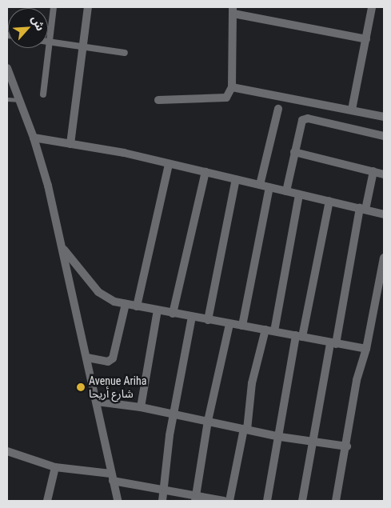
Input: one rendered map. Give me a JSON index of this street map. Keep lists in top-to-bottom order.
{
  "places": ["Avenue Ariha شارع أريحا"],
  "north": "top right"
}
